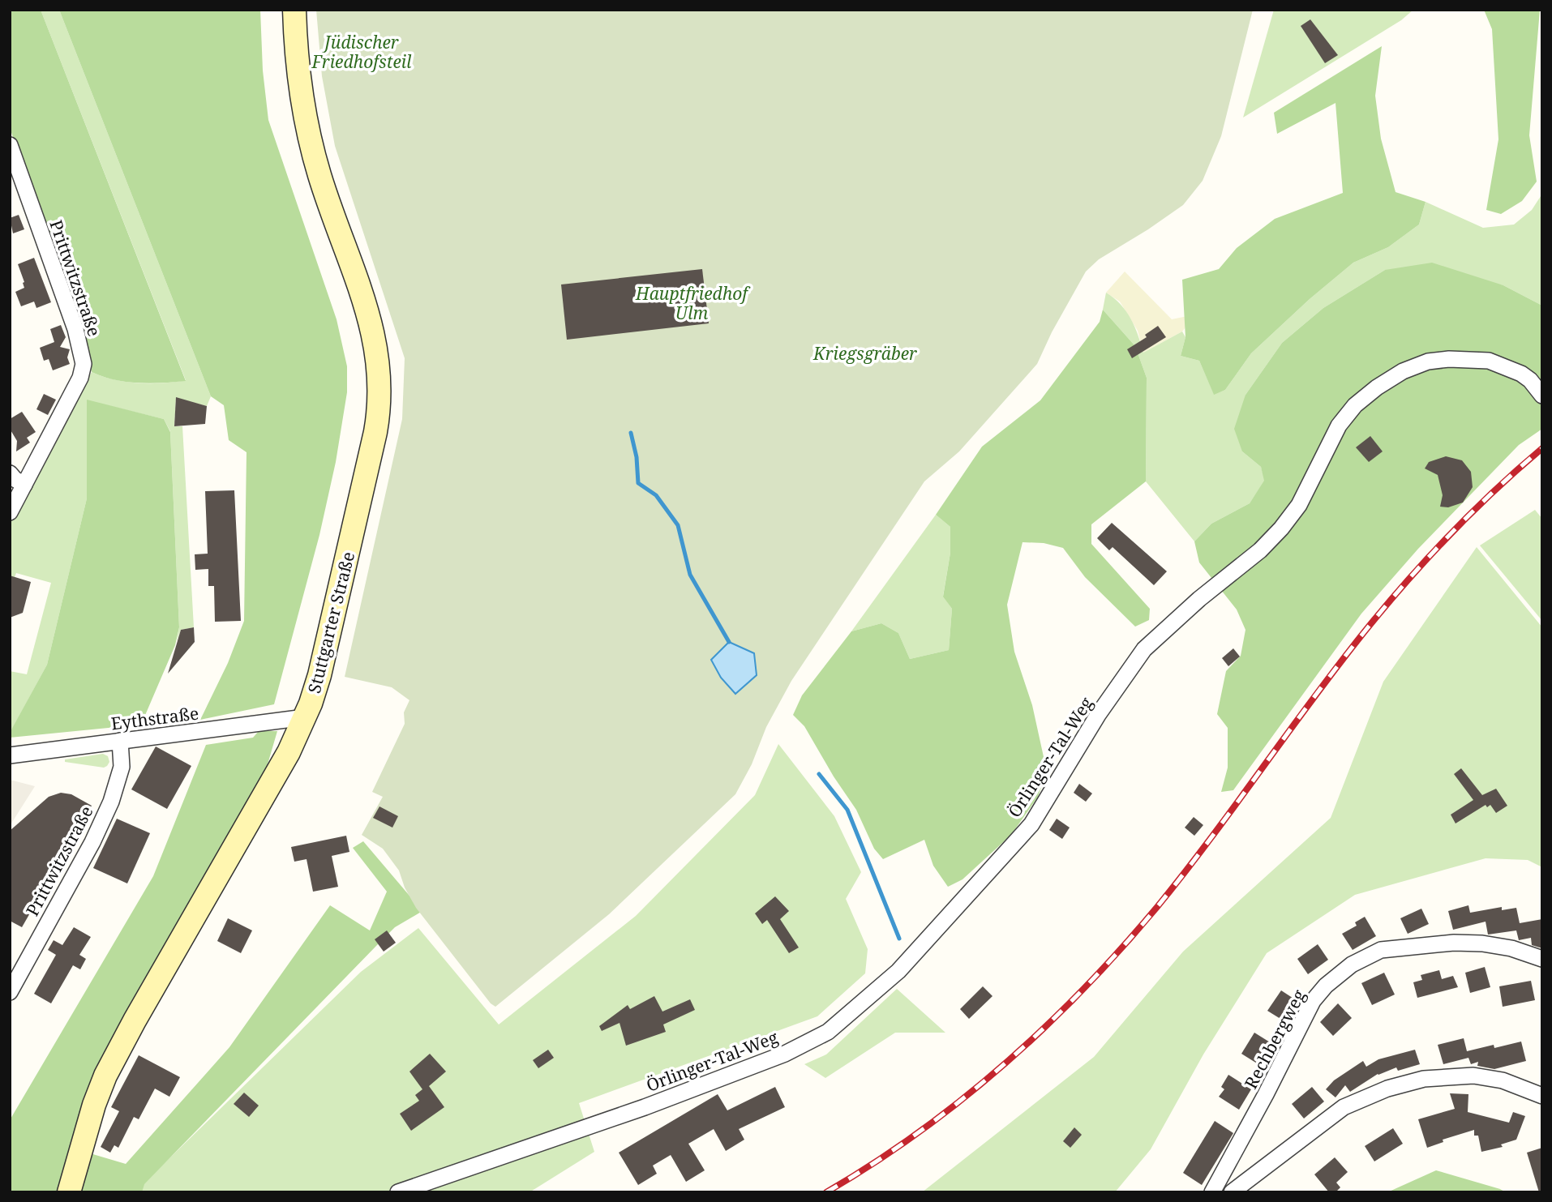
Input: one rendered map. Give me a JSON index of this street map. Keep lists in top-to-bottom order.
{
  "streets": {
    "main road": ["Stuttgarter Straße"],
    "street": [
      "Prittwitzstraße",
      "Eythstraße",
      "Örlinger-Tal-Weg",
      "Rechbergweg"
    ]
  },
  "crossings": [
    ["Prittwitzstraße", "Eythstraße"],
    ["Stuttgarter Straße", "Eythstraße"]
  ],
  "parks": ["Jüdischer Friedhofsteil", "Hauptfriedhof Ulm", "Kriegsgräber"]
}
